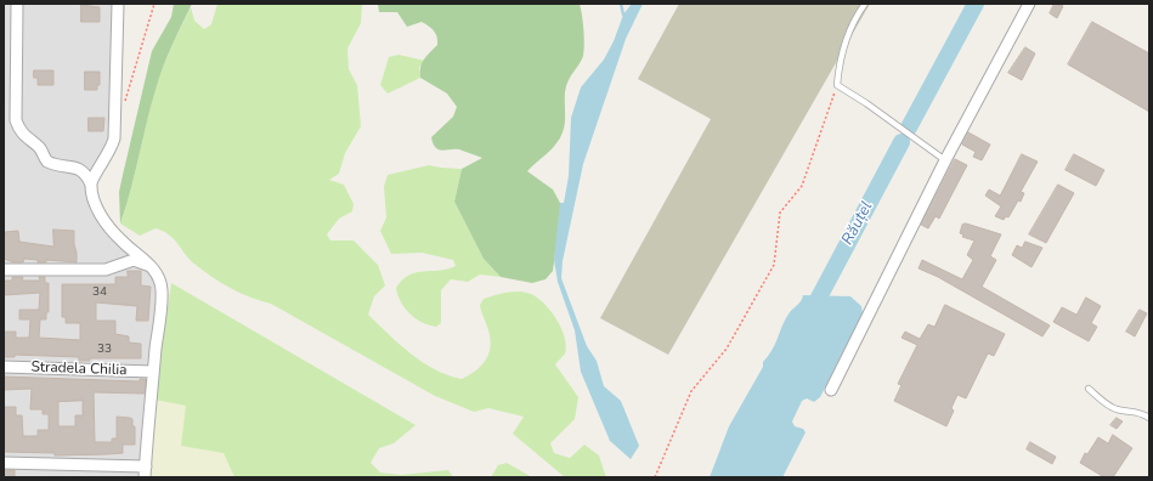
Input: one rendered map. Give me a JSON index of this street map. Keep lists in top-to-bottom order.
{
  "streets": {
    "street": ["Stradela Chilia"]
  },
  "water": ["Răuțel"],
  "house_numbers": ["34", "33"]
}
